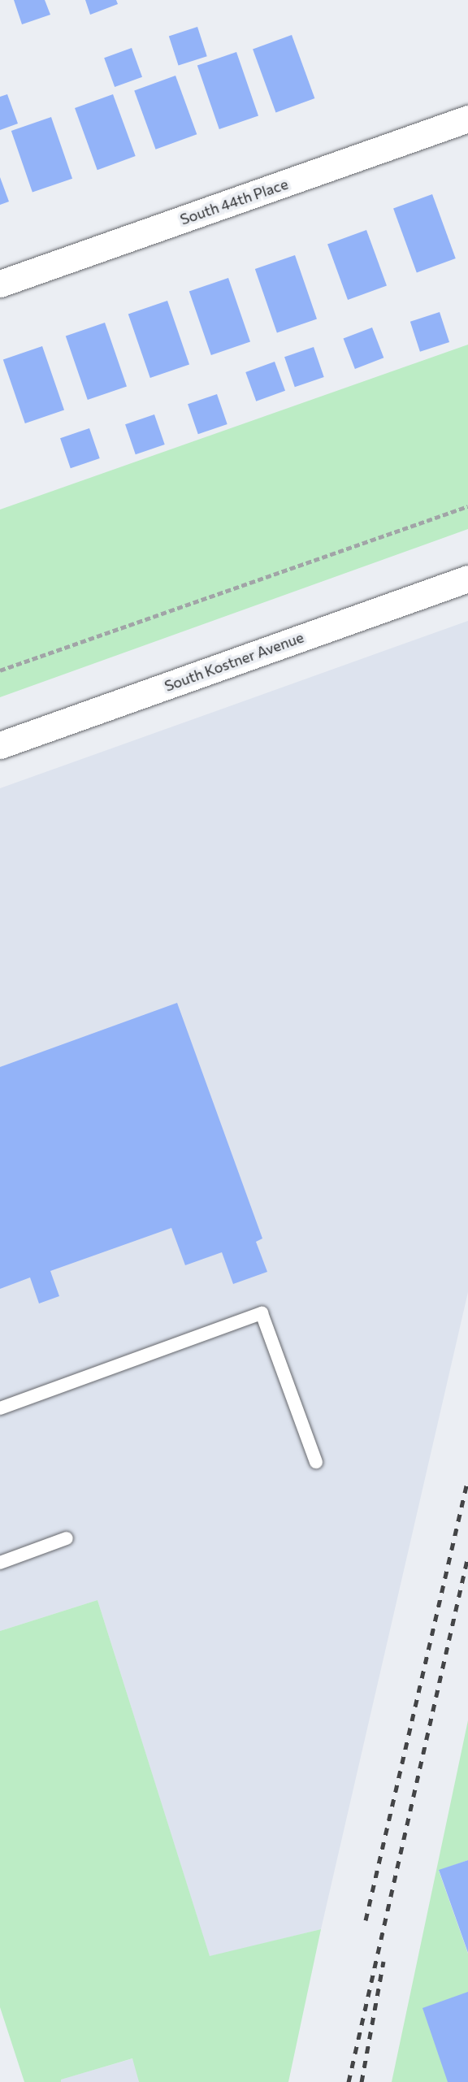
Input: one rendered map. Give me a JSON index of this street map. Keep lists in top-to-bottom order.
{
  "streets": {
    "street": ["South 44th Place", "South Kostner Avenue"]
  }
}
